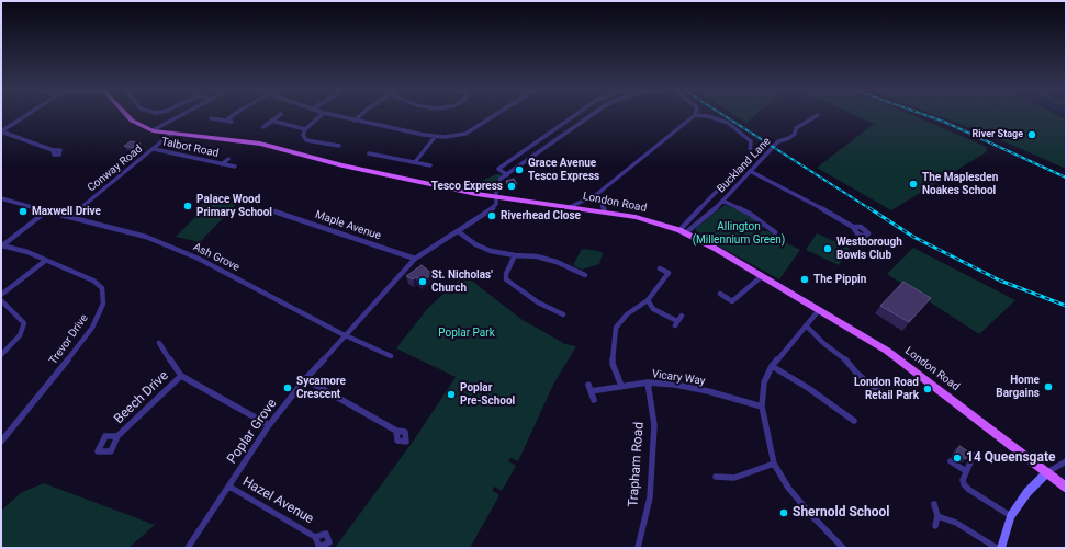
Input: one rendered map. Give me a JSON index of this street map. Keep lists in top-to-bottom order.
{
  "streets": {
    "main road": ["London Road"],
    "street": [
      "Talbot Road",
      "Buckland Lane",
      "Conway Road",
      "Maple Avenue",
      "Ash Grove",
      "Trevor Drive",
      "Vicary Way",
      "Beech Drive",
      "Poplar Grove",
      "Trapham Road",
      "Hazel Avenue"
    ]
  },
  "crossings": [
    ["Talbot Road", "Conway Road"],
    ["Buckland Lane", "London Road"],
    ["Conway Road", "London Road"],
    ["Conway Road", "Ash Grove"],
    ["London Road", "Poplar Grove"],
    ["Maple Avenue", "Poplar Grove"],
    ["Ash Grove", "Poplar Grove"],
    ["Vicary Way", "Trapham Road"],
    ["Poplar Grove", "Hazel Avenue"]
  ],
  "parks": ["Allington (Millennium Green)", "Poplar Park"],
  "places": [
    "River Stage",
    "Grace Avenue Tesco Express",
    "The Maplesden Noakes School",
    "Tesco Express",
    "Palace Wood Primary School",
    "Maxwell Drive",
    "Riverhead Close",
    "Westborough Bowls Club",
    "The Pippin",
    "St. Nicholas' Church",
    "Home Bargains",
    "Sycamore Crescent",
    "London Road Retail Park",
    "Poplar Pre-School",
    "14 Queensgate",
    "Shernold School"
  ]
}
